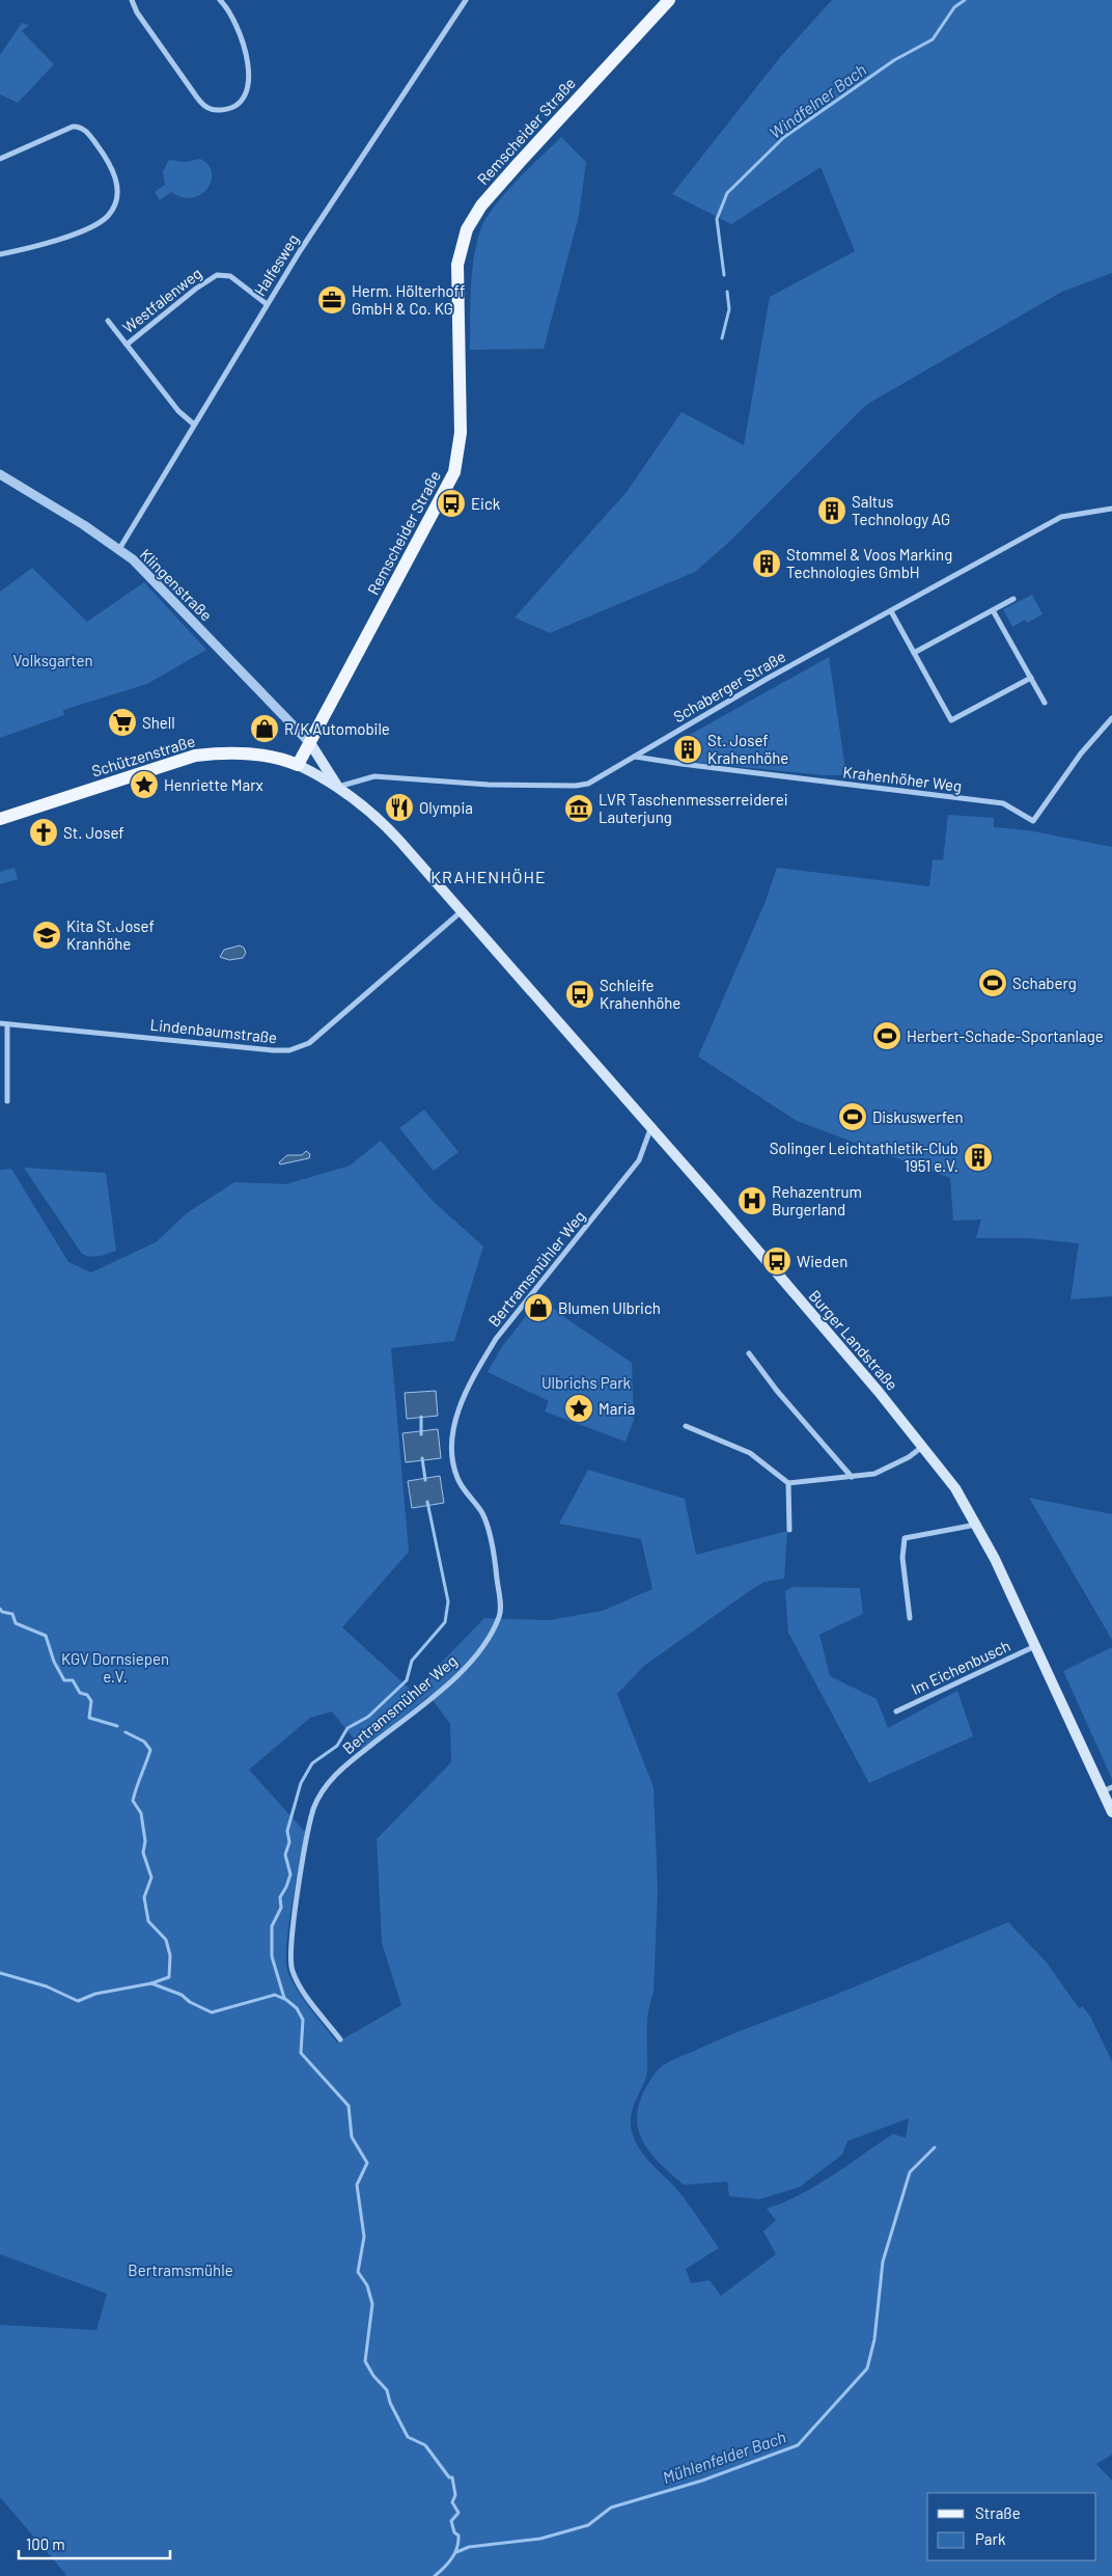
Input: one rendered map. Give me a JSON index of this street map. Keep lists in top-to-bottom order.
{
  "streets": {
    "main road": ["Remscheider Straße", "Schützenstraße", "Burger Landstraße"],
    "street": [
      "Halfesweg",
      "Westfalenweg",
      "Klingenstraße",
      "Schaberger Straße",
      "Krahenhöher Weg",
      "Lindenbaumstraße",
      "Bertramsmühler Weg",
      "Im Eichenbusch"
    ]
  },
  "crossings": [
    ["Remscheider Straße", "Klingenstraße"],
    ["Remscheider Straße", "Schützenstraße"],
    ["Remscheider Straße", "Burger Landstraße"],
    ["Halfesweg", "Westfalenweg"],
    ["Halfesweg", "Klingenstraße"],
    ["Klingenstraße", "Burger Landstraße"],
    ["Schaberger Straße", "Krahenhöher Weg"],
    ["Schaberger Straße", "Burger Landstraße"],
    ["Schützenstraße", "Burger Landstraße"],
    ["Lindenbaumstraße", "Burger Landstraße"],
    ["Bertramsmühler Weg", "Burger Landstraße"],
    ["Burger Landstraße", "Im Eichenbusch"]
  ],
  "districts": ["KRAHENHÖHE"],
  "water": ["Windfelner Bach", "Mühlenfelder Bach"],
  "parks": [
    "Volksgarten",
    "Ulbrichs Park",
    "KGV Dornsiepen e.V.",
    "Bertramsmühle"
  ],
  "places": {
    "office": ["Herm. Hölterhoff GmbH & Co. KG"],
    "bus stop": ["Eick", "Schleife Krahenhöhe", "Wieden"],
    "building": [
      "Saltus Technology AG",
      "Stommel & Voos Marking Technologies GmbH",
      "St. Josef Krahenhöhe",
      "Solinger Leichtathletik-Club 1951 e.V."
    ],
    "supermarket": ["Shell"],
    "shop": ["R/K Automobile", "Blumen Ulbrich"],
    "place": ["Henriette Marx", "Maria"],
    "restaurant": ["Olympia"],
    "museum": ["LVR Taschenmesserreiderei Lauterjung"],
    "church": ["St. Josef"],
    "school or university": ["Kita St.Josef Kranhöhe"],
    "sports": ["Schaberg", "Herbert-Schade-Sportanlage", "Diskuswerfen"],
    "hospital": ["Rehazentrum Burgerland"]
  },
  "legend": ["Straße", "Park"],
  "scale_bar": "100 m"
}
